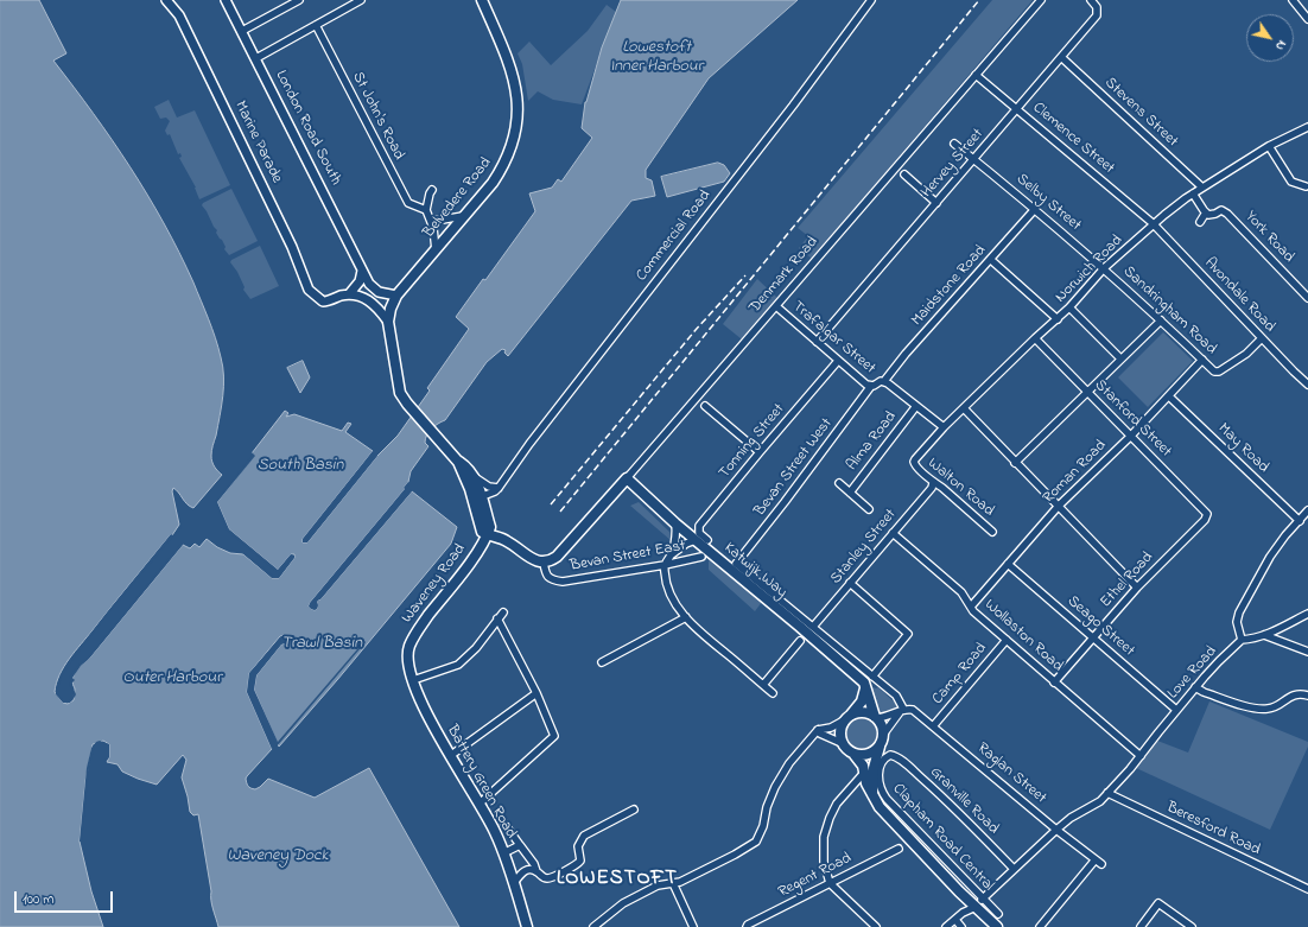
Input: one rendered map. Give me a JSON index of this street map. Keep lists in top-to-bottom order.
{
  "streets": {
    "highway": [
      "Belvedere Road",
      "Denmark Road",
      "Katwijk Way",
      "Waveney Road",
      "Battery Green Road"
    ],
    "main road": ["London Road South", "Marine Parade"],
    "street": [
      "Stevens Street",
      "St John's Road",
      "Clemence Street",
      "Hervey Street",
      "Selby Street",
      "Commercial Road",
      "York Road",
      "Norwich Road",
      "Maidstone Road",
      "Avondale Road",
      "Sandringham Road",
      "Trafalgar Street",
      "Stanford Street",
      "Tonning Street",
      "Alma Road",
      "May Road",
      "Bevan Street West",
      "Roman Road",
      "Walton Road",
      "Stanley Street",
      "Bevan Street East",
      "Ethel Road",
      "Seago Street",
      "Wollaston Road",
      "Love Road",
      "Camp Road",
      "Raglan Street",
      "Granville Road",
      "Beresford Road",
      "Clapham Road Central",
      "Regent Road"
    ]
  },
  "crossings": [
    ["Stevens Street", "Hervey Street"],
    ["Stevens Street", "Norwich Road"],
    ["London Road South", "Belvedere Road"],
    ["Clemence Street", "Hervey Street"],
    ["Clemence Street", "Norwich Road"],
    ["Clemence Street", "Denmark Road"],
    ["Clemence Street", "Avondale Road"],
    ["Hervey Street", "Selby Street"],
    ["Hervey Street", "Trafalgar Street"],
    ["Selby Street", "Norwich Road"],
    ["Selby Street", "Maidstone Road"],
    ["Selby Street", "Sandringham Road"],
    ["Norwich Road", "Avondale Road"],
    ["Norwich Road", "Sandringham Road"],
    ["Norwich Road", "Trafalgar Street"],
    ["Norwich Road", "Stanford Street"],
    ["Norwich Road", "Walton Road"],
    ["Denmark Road", "Trafalgar Street"],
    ["Denmark Road", "Bevan Street East"],
    ["Denmark Road", "Katwijk Way"],
    ["Maidstone Road", "Trafalgar Street"],
    ["Avondale Road", "Sandringham Road"],
    ["Sandringham Road", "Roman Road"],
    ["Trafalgar Street", "Tonning Street"],
    ["Trafalgar Street", "Alma Road"],
    ["Trafalgar Street", "Bevan Street West"],
    ["Stanford Street", "Roman Road"],
    ["Stanford Street", "Ethel Road"],
    ["May Road", "Roman Road"],
    ["Bevan Street West", "Raglan Street"],
    ["Roman Road", "Seago Street"],
    ["Roman Road", "Wollaston Road"],
    ["Walton Road", "Stanley Street"],
    ["Stanley Street", "Wollaston Road"],
    ["Stanley Street", "Raglan Street"],
    ["Ethel Road", "Seago Street"],
    ["Ethel Road", "Wollaston Road"],
    ["Waveney Road", "Battery Green Road"],
    ["Seago Street", "Love Road"],
    ["Wollaston Road", "Love Road"],
    ["Wollaston Road", "Camp Road"],
    ["Love Road", "Raglan Street"],
    ["Love Road", "Granville Road"],
    ["Love Road", "Beresford Road"],
    ["Love Road", "Clapham Road Central"],
    ["Camp Road", "Raglan Street"],
    ["Granville Road", "Clapham Road Central"]
  ],
  "districts": ["LOWESTOFT"],
  "water": [
    "Lowestoft Inner Harbour",
    "South Basin",
    "Trawl Basin",
    "Outer Harbour",
    "Waveney Dock"
  ],
  "scale_bar": "100 m",
  "north": "bottom right"
}
